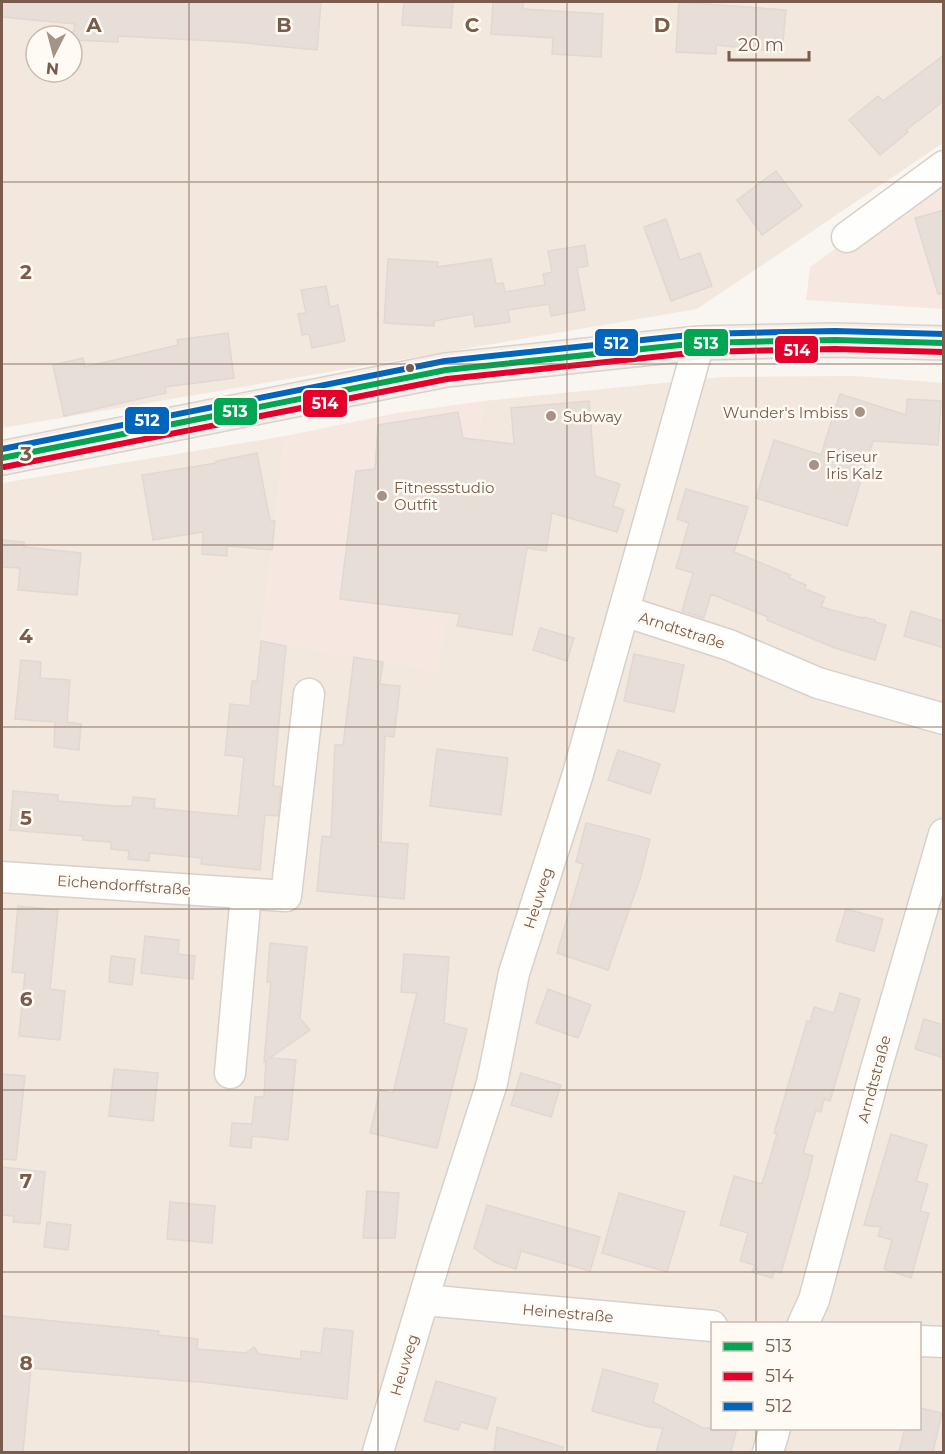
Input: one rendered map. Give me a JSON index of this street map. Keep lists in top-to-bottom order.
{
  "streets": {
    "street": [
      "Arndtstraße",
      "Eichendorffstraße",
      "Heuweg",
      "Heinestraße"
    ]
  },
  "crossings": [
    ["Arndtstraße", "Heuweg"],
    ["Heuweg", "Heinestraße"]
  ],
  "places": [
    "Wunder's Imbiss",
    "Subway",
    "Friseur Iris Kalz",
    "Fitnessstudio Outfit"
  ],
  "lines": ["transit line 512", "transit line 513", "transit line 514"],
  "legend": ["513", "514", "512"],
  "scale_bar": "20 m",
  "north": "bottom",
  "grid": {
    "columns": [
      "A",
      "B",
      "C",
      "D"
    ],
    "rows": [
      "2",
      "3",
      "4",
      "5",
      "6",
      "7",
      "8"
    ]
  }
}
